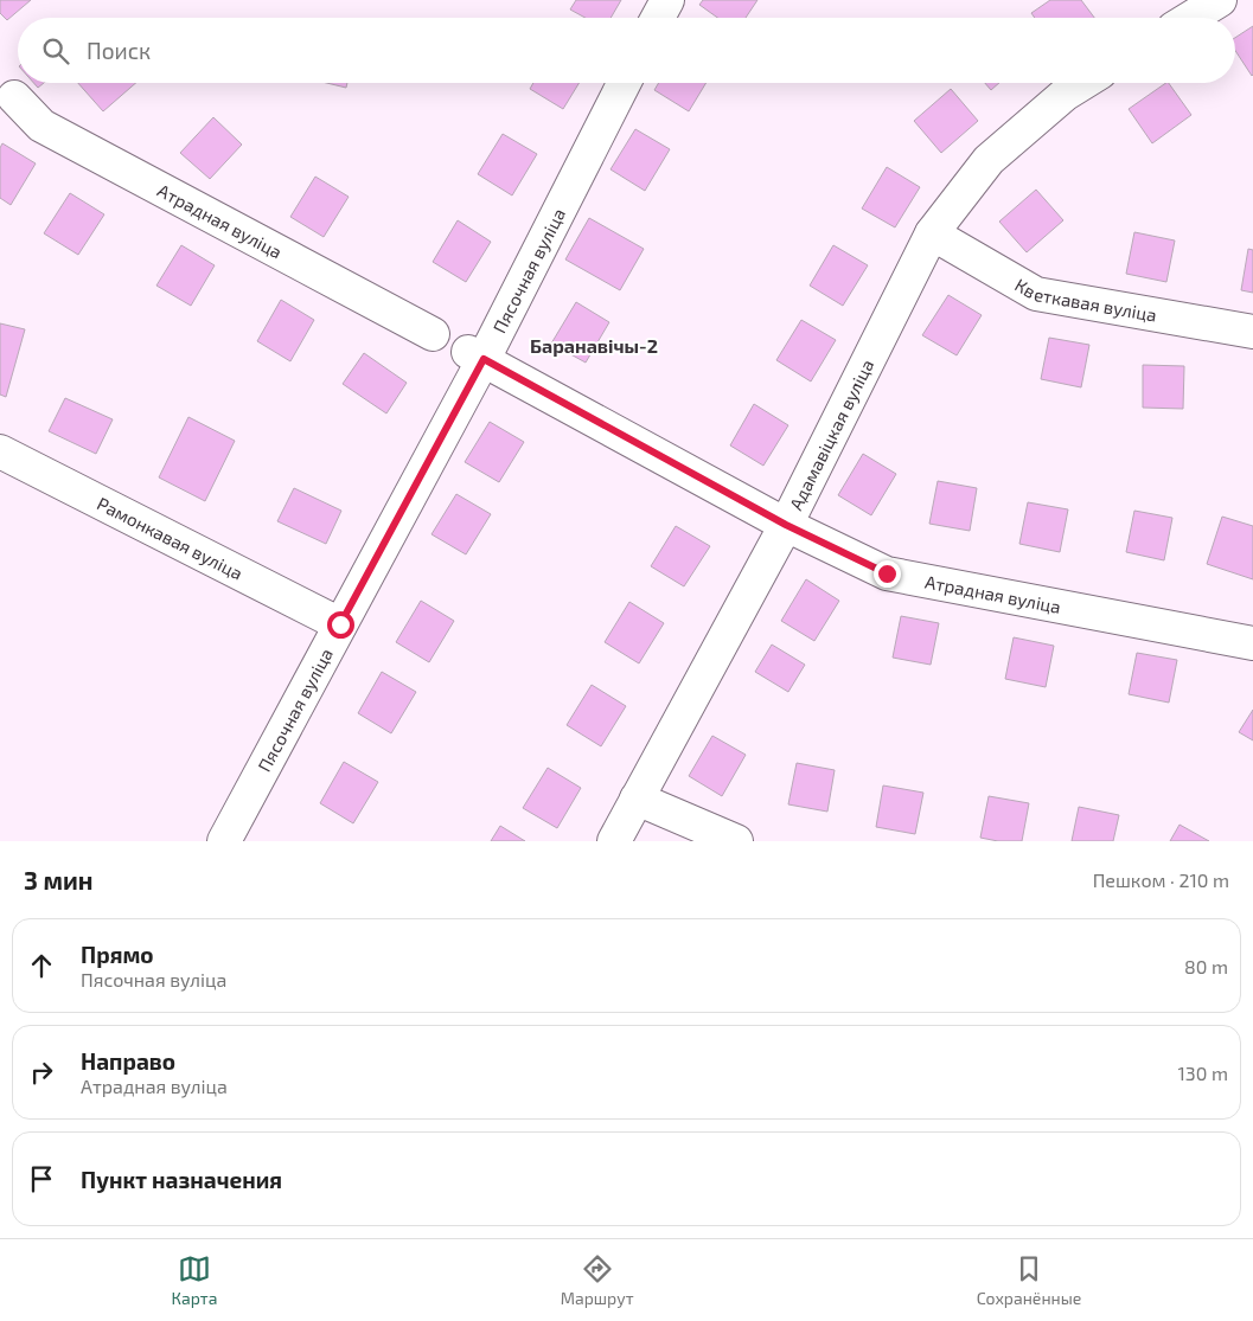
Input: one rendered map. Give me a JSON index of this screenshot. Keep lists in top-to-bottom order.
{
  "streets": {
    "street": [
      "Атрадная вуліца",
      "Пясочная вуліца",
      "Кветкавая вуліца",
      "Адамавіцкая вуліца",
      "Рамонкавая вуліца"
    ]
  },
  "crossings": [
    ["Атрадная вуліца", "Пясочная вуліца"],
    ["Атрадная вуліца", "Адамавіцкая вуліца"],
    ["Пясочная вуліца", "Рамонкавая вуліца"],
    ["Кветкавая вуліца", "Адамавіцкая вуліца"]
  ],
  "districts": ["Баранавічы-2"],
  "page": {
    "search": "Поиск",
    "heading": ["3 мин", "Пешком · 210 m"],
    "list": [
      ["Прямо", "Пясочная вуліца", "80 m"],
      ["Направо", "Атрадная вуліца", "130 m"],
      "Пункт назначения"
    ],
    "nav": ["Карта", "Маршрут", "Сохранённые"]
  }
}
